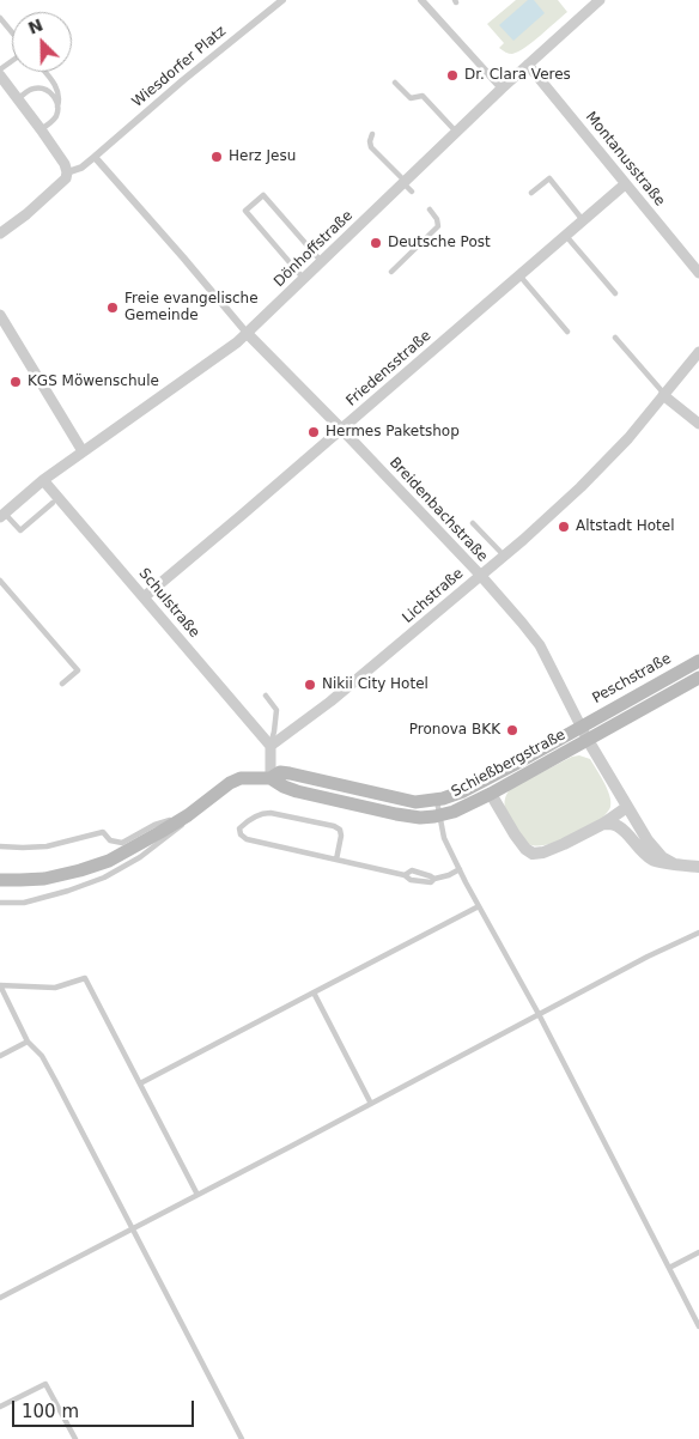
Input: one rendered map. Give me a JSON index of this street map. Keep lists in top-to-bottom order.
{
  "streets": {
    "main road": ["Peschstraße", "Schießbergstraße"],
    "street": [
      "Wiesdorfer Platz",
      "Montanusstraße",
      "Dönhoffstraße",
      "Friedensstraße",
      "Breidenbachstraße",
      "Lichstraße",
      "Schulstraße"
    ]
  },
  "crossings": [
    ["Wiesdorfer Platz", "Breidenbachstraße"],
    ["Montanusstraße", "Dönhoffstraße"],
    ["Montanusstraße", "Friedensstraße"],
    ["Dönhoffstraße", "Breidenbachstraße"],
    ["Dönhoffstraße", "Schulstraße"],
    ["Friedensstraße", "Breidenbachstraße"],
    ["Friedensstraße", "Schulstraße"],
    ["Breidenbachstraße", "Lichstraße"],
    ["Breidenbachstraße", "Peschstraße"],
    ["Breidenbachstraße", "Schießbergstraße"],
    ["Lichstraße", "Schulstraße"],
    ["Peschstraße", "Schießbergstraße"]
  ],
  "places": [
    "Dr. Clara Veres",
    "Herz Jesu",
    "Deutsche Post",
    "Freie evangelische Gemeinde",
    "KGS Möwenschule",
    "Hermes Paketshop",
    "Altstadt Hotel",
    "Nikii City Hotel",
    "Pronova BKK"
  ],
  "scale_bar": "100 m",
  "north": "top left"
}
